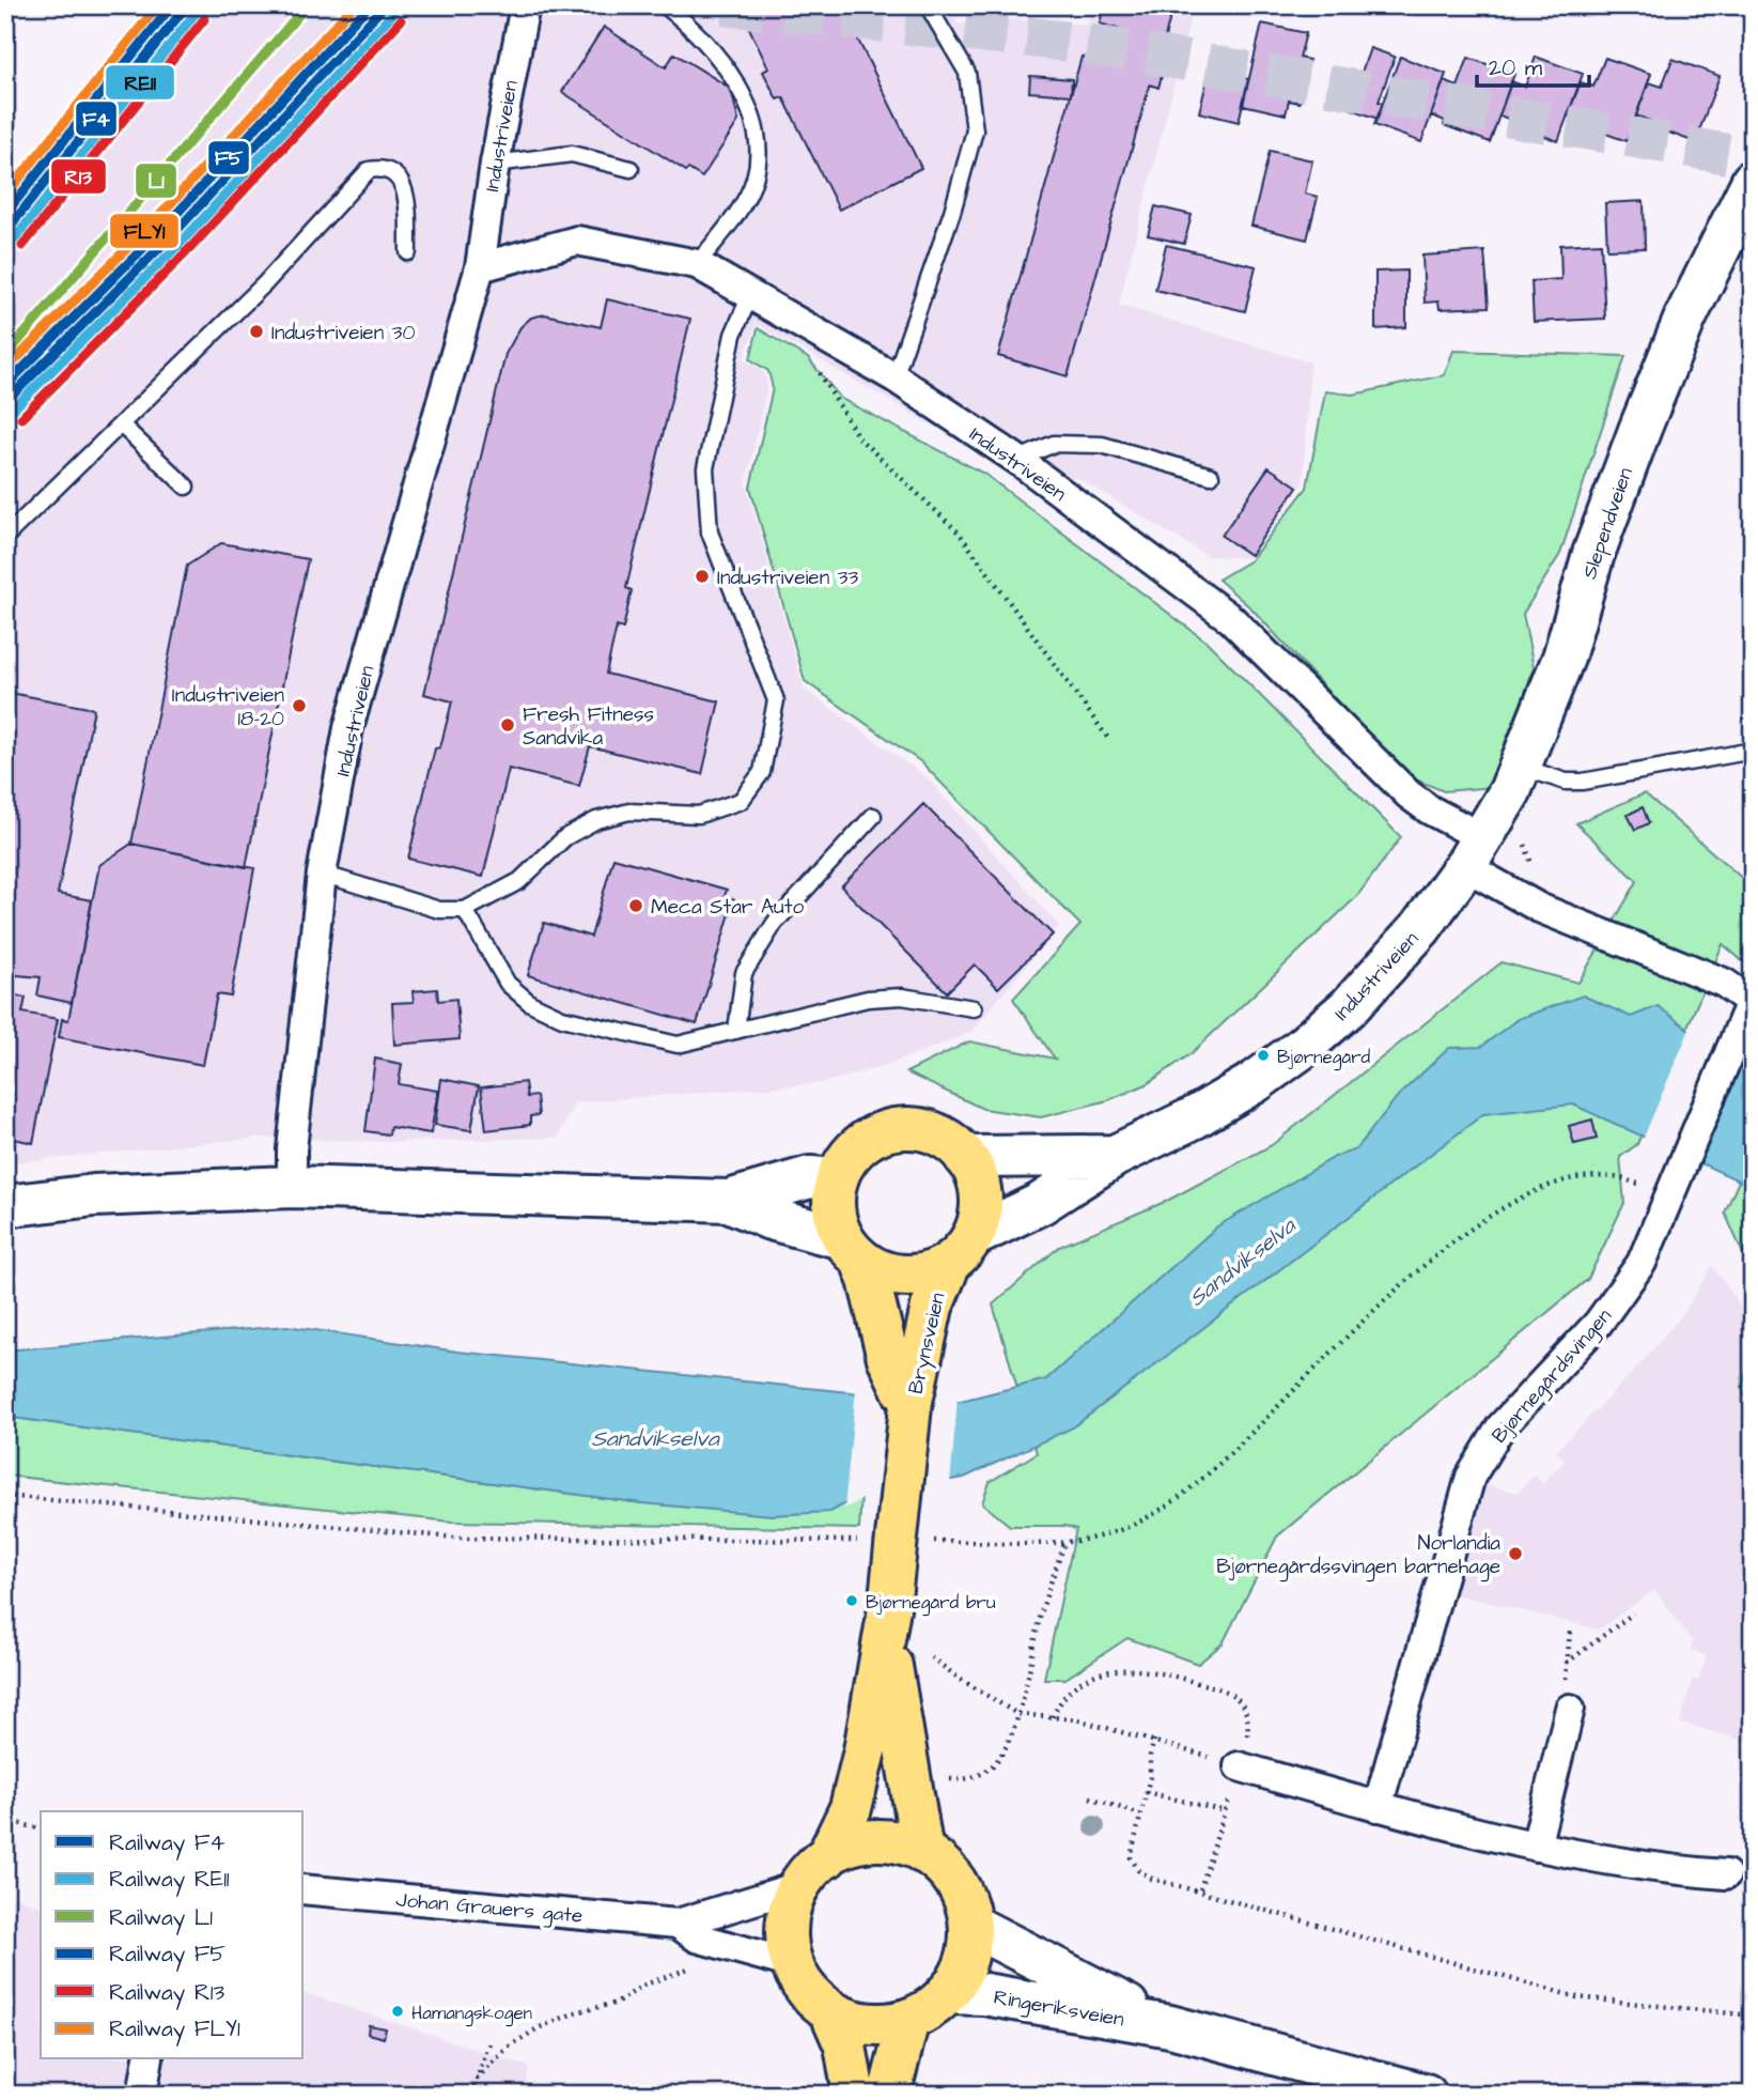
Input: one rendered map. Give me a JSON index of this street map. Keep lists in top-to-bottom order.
{
  "streets": {
    "main road": [
      "Industriveien",
      "Slependveien",
      "Brynsveien",
      "Ringeriksveien"
    ],
    "street": ["Bjørnegårdsvingen", "Johan Grauers gate"]
  },
  "crossings": [
    ["Industriveien", "Slependveien"],
    ["Industriveien", "Brynsveien"],
    ["Industriveien", "Bjørnegårdsvingen"],
    ["Slependveien", "Bjørnegårdsvingen"],
    ["Johan Grauers gate", "Ringeriksveien"]
  ],
  "water": ["Sandvikselva"],
  "places": [
    "Industriveien 30",
    "Industriveien 33",
    "Industriveien 18-20",
    "Fresh Fitness Sandvika",
    "Meca Star Auto",
    "Bjørnegård",
    "Norlandia Bjørnegårdssvingen barnehage",
    "Bjørnegård bru",
    "Hamangskogen"
  ],
  "lines": [
    "rail line F4",
    "rail line L1",
    "rail line F5",
    "rail line FLY1",
    "rail line RE11",
    "rail line R13"
  ],
  "legend": [
    "Railway F4",
    "Railway RE11",
    "Railway L1",
    "Railway F5",
    "Railway R13",
    "Railway FLY1"
  ],
  "scale_bar": "20 m"
}
